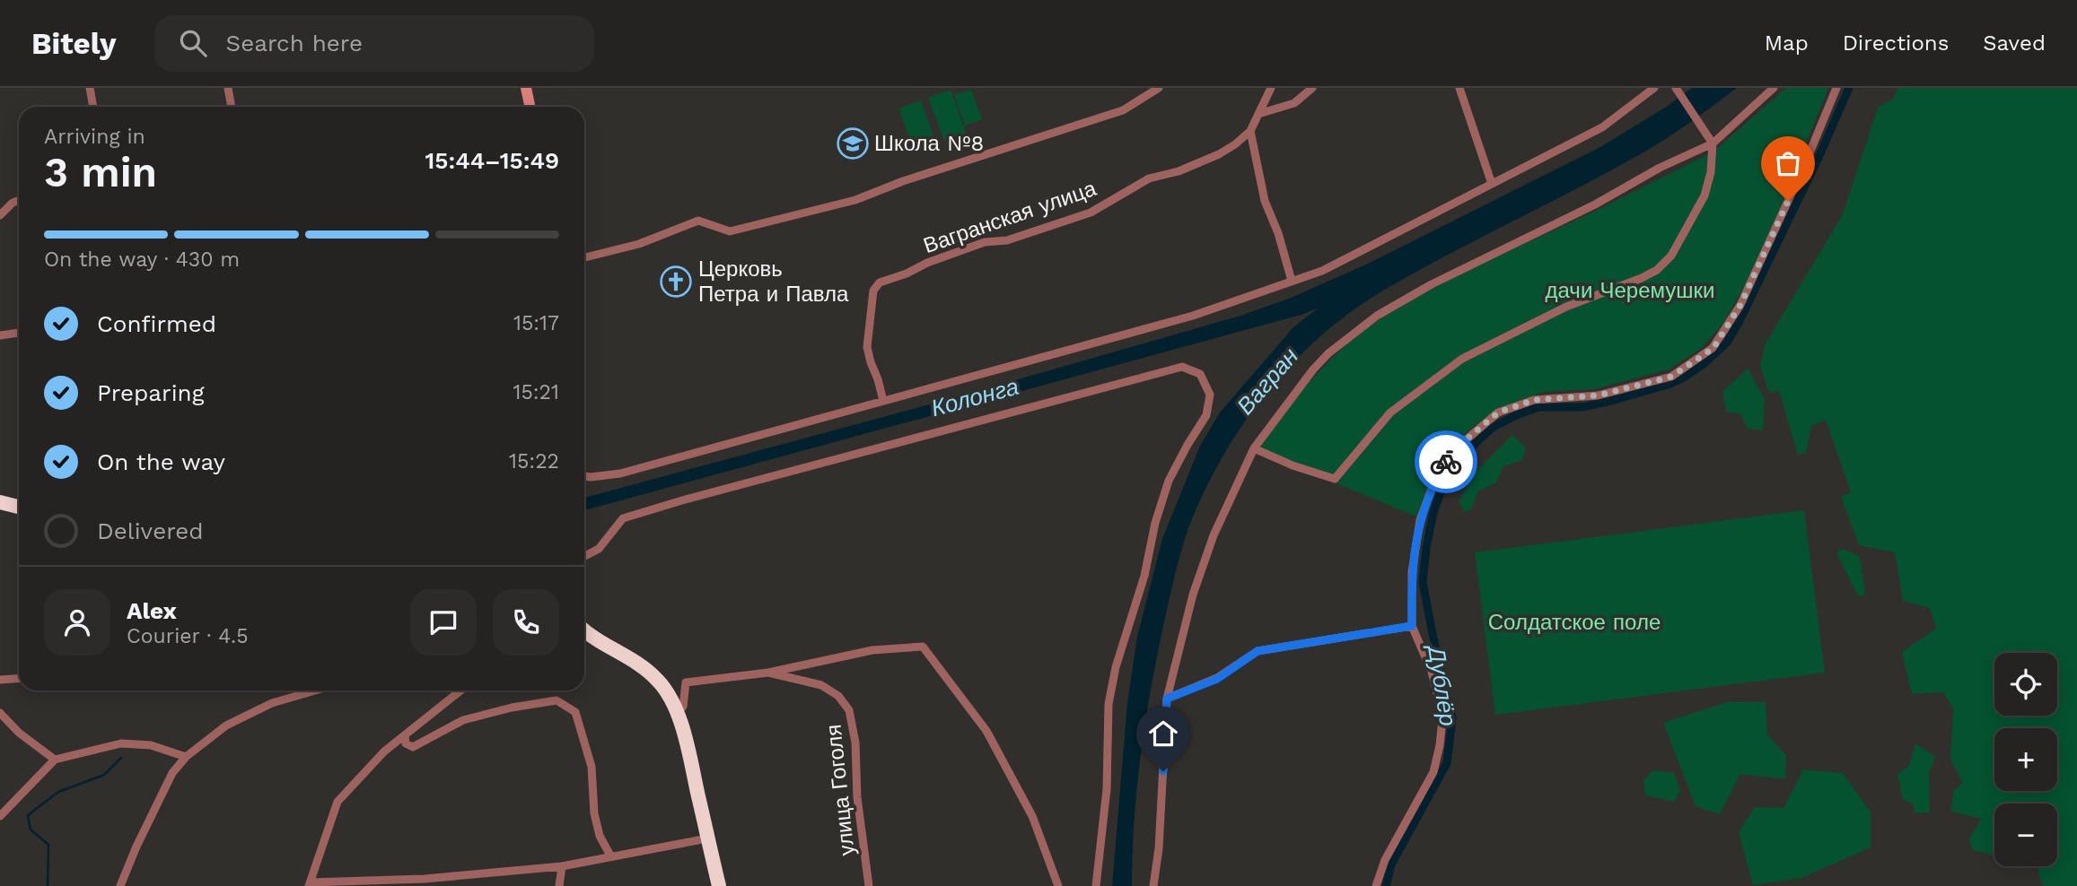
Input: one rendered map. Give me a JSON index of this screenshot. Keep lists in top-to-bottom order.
{
  "streets": {
    "street": ["Вагранская улица", "улица Гоголя"]
  },
  "water": ["Вагран", "Колонга", "Дублёр"],
  "parks": ["дачи Черемушки", "Солдатское поле"],
  "places": {
    "school or university": ["Школа №8"],
    "church": ["Церковь Петра и Павла"]
  },
  "page": {
    "header": "Bitely",
    "search": "Search here",
    "nav": ["Map", "Directions", "Saved"],
    "heading": ["3 min", "Arriving in", "15:44–15:49"],
    "panel": ["Alex", "Courier · 4.5"],
    "bar": "On the way · 430 m",
    "list": [
      ["Confirmed", "15:17"],
      ["Preparing", "15:21"],
      ["On the way", "15:22"],
      "Delivered"
    ],
    "map_buttons": ["+", "−"]
  }
}
